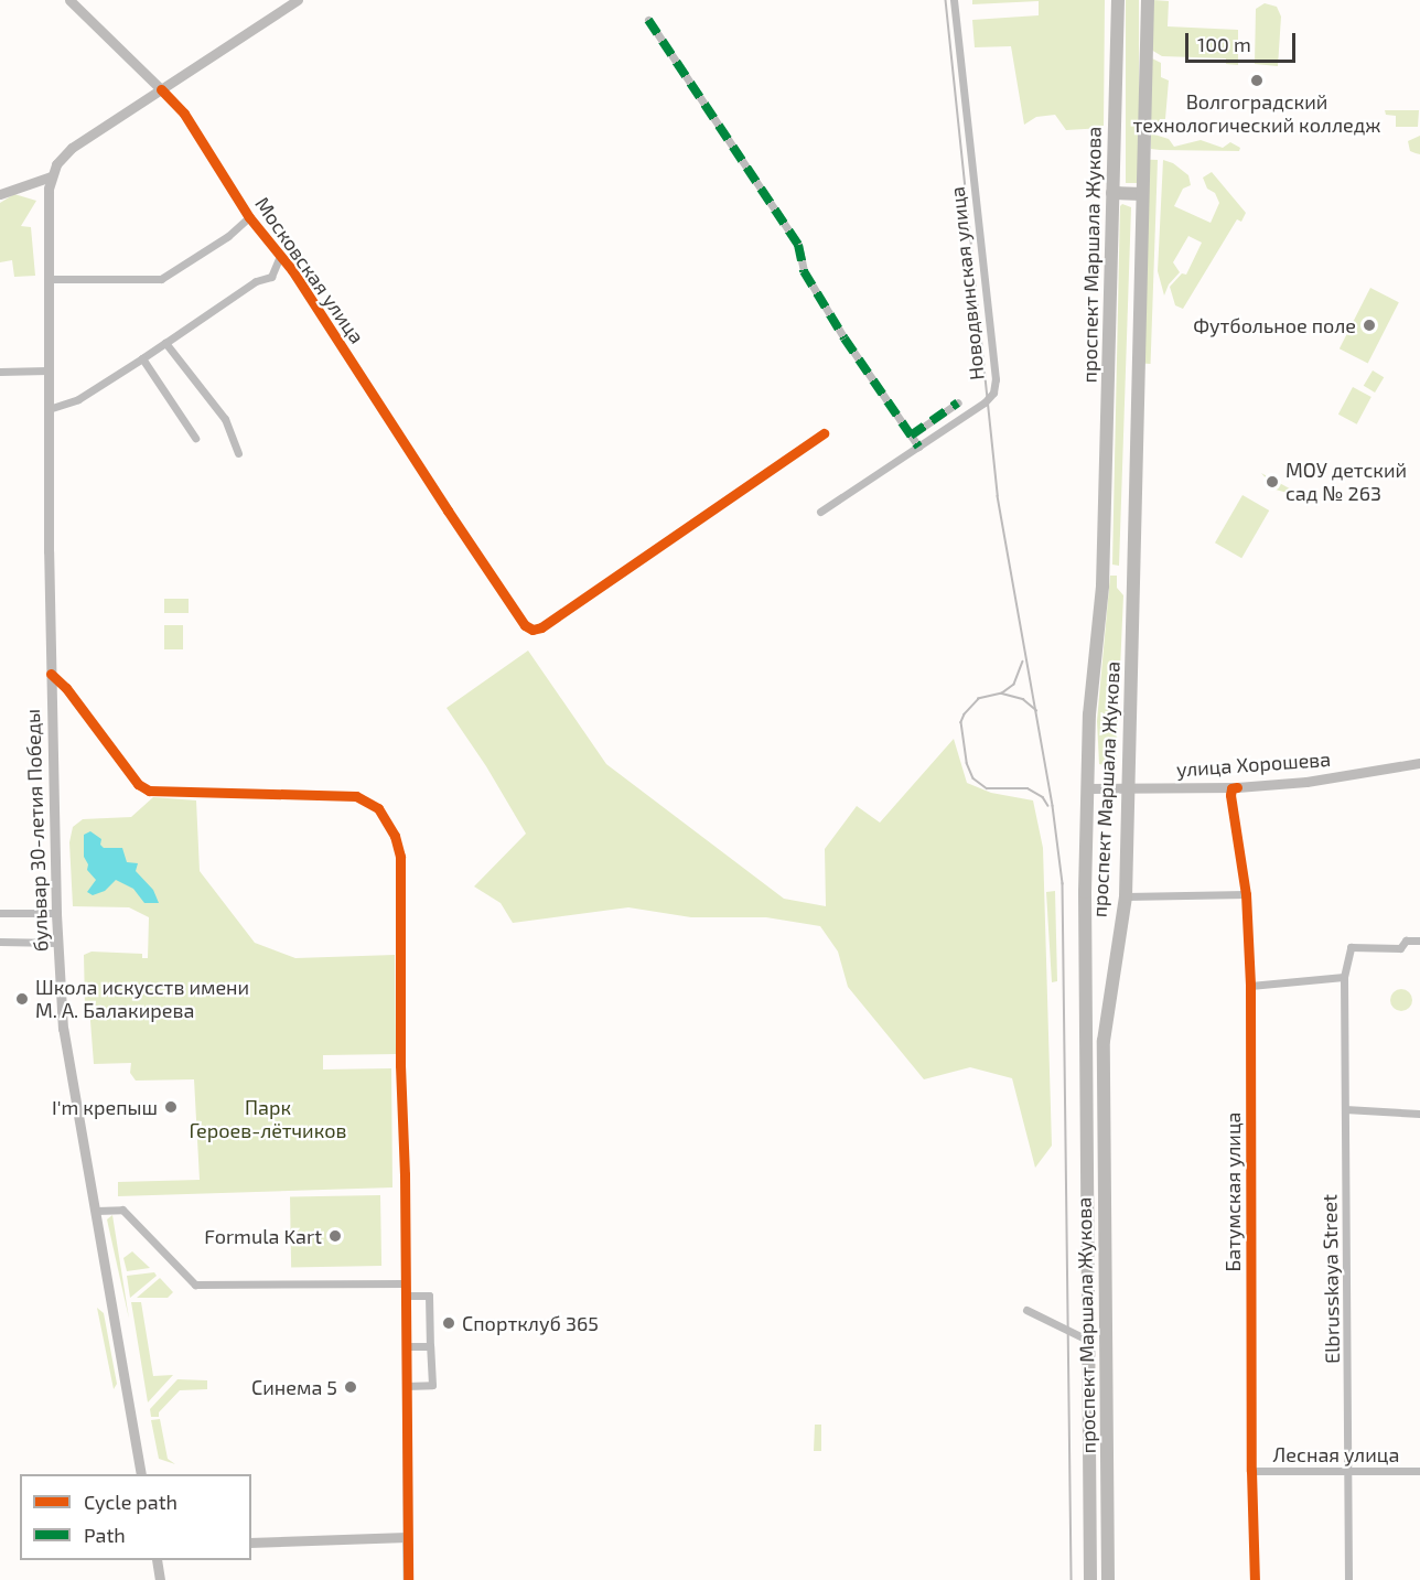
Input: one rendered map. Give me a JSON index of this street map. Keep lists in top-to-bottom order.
{
  "streets": {
    "highway": ["проспект Маршала Жукова"],
    "main road": ["улица Хорошева", "бульвар 30-летия Победы"],
    "street": [
      "Московская улица",
      "Новодвинская улица",
      "Батумская улица",
      "Elbrusskaya Street",
      "Лесная улица"
    ]
  },
  "crossings": [
    ["проспект Маршала Жукова", "улица Хорошева"],
    ["улица Хорошева", "Батумская улица"],
    ["Батумская улица", "Лесная улица"],
    ["Elbrusskaya Street", "Лесная улица"]
  ],
  "parks": ["Парк Героев-лётчиков"],
  "places": [
    "Волгоградский технологический колледж",
    "Футбольное поле",
    "МОУ детский сад № 263",
    "Школа искусств имени М. А. Балакирева",
    "I'm крепыш",
    "Formula Kart",
    "Спортклуб 365",
    "Синема 5"
  ],
  "legend": ["Cycle path", "Path"],
  "scale_bar": "100 m"
}
